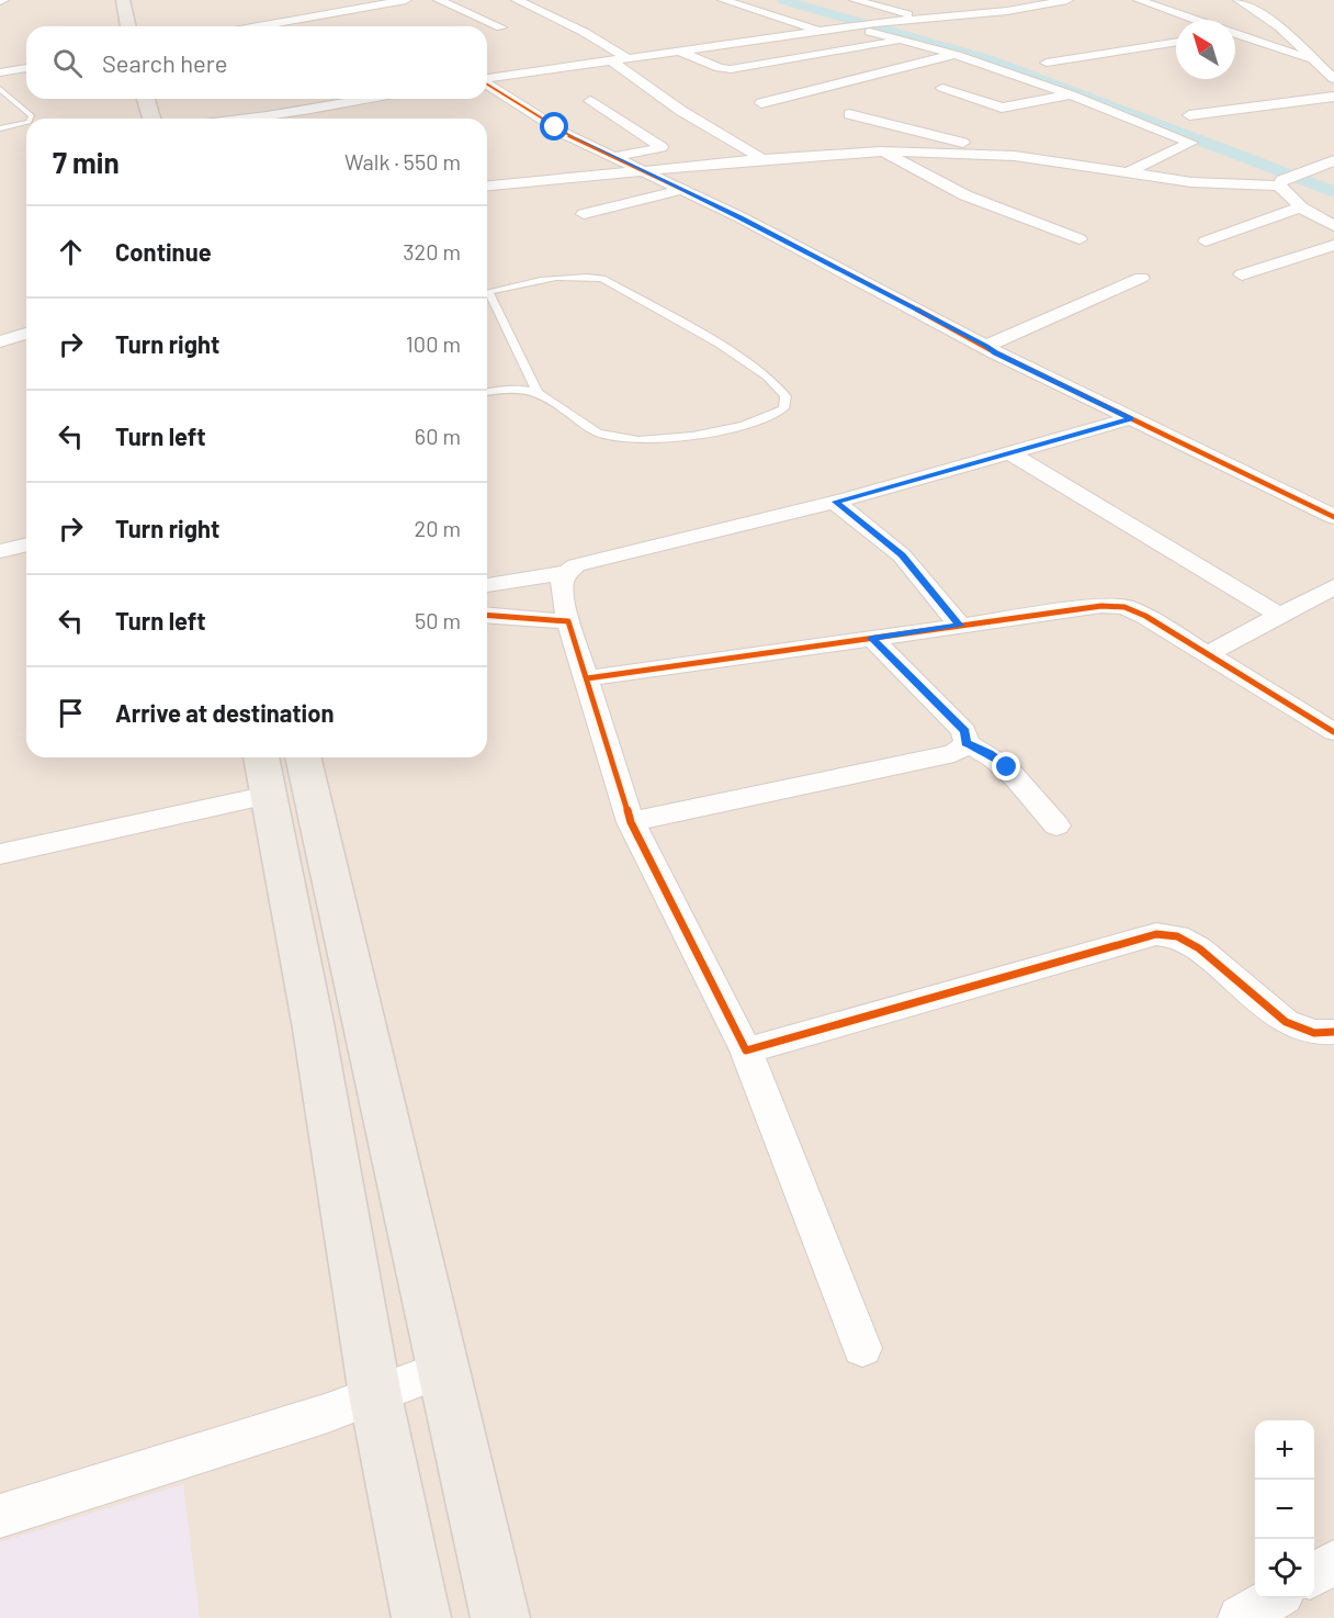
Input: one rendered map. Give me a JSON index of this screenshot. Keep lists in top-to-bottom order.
{
  "north": "top left",
  "page": {
    "search": "Search here",
    "heading": ["7 min", "Walk · 550 m"],
    "list": [
      ["Continue", "320 m"],
      ["Turn right", "100 m"],
      ["Turn left", "60 m"],
      ["Turn right", "20 m"],
      ["Turn left", "50 m"],
      "Arrive at destination"
    ],
    "map_buttons": ["+", "−"]
  }
}
